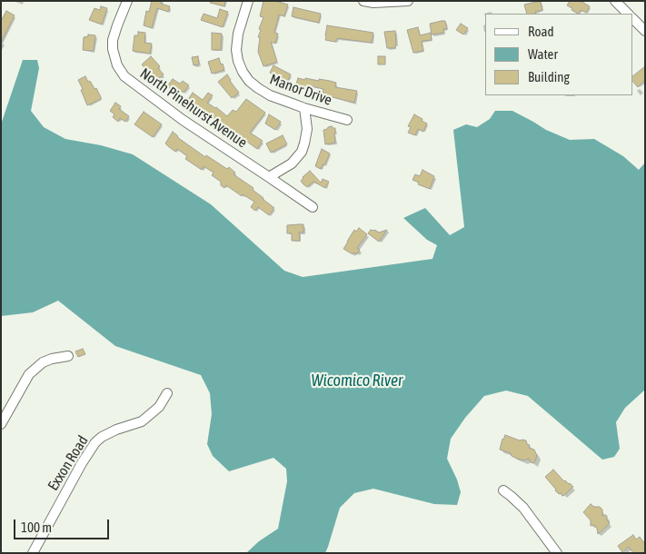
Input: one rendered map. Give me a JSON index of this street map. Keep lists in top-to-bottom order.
{
  "streets": {
    "street": ["Manor Drive", "North Pinehurst Avenue", "Exxon Road"]
  },
  "water": ["Wicomico River"],
  "legend": ["Road", "Water", "Building"],
  "scale_bar": "100 m"
}
